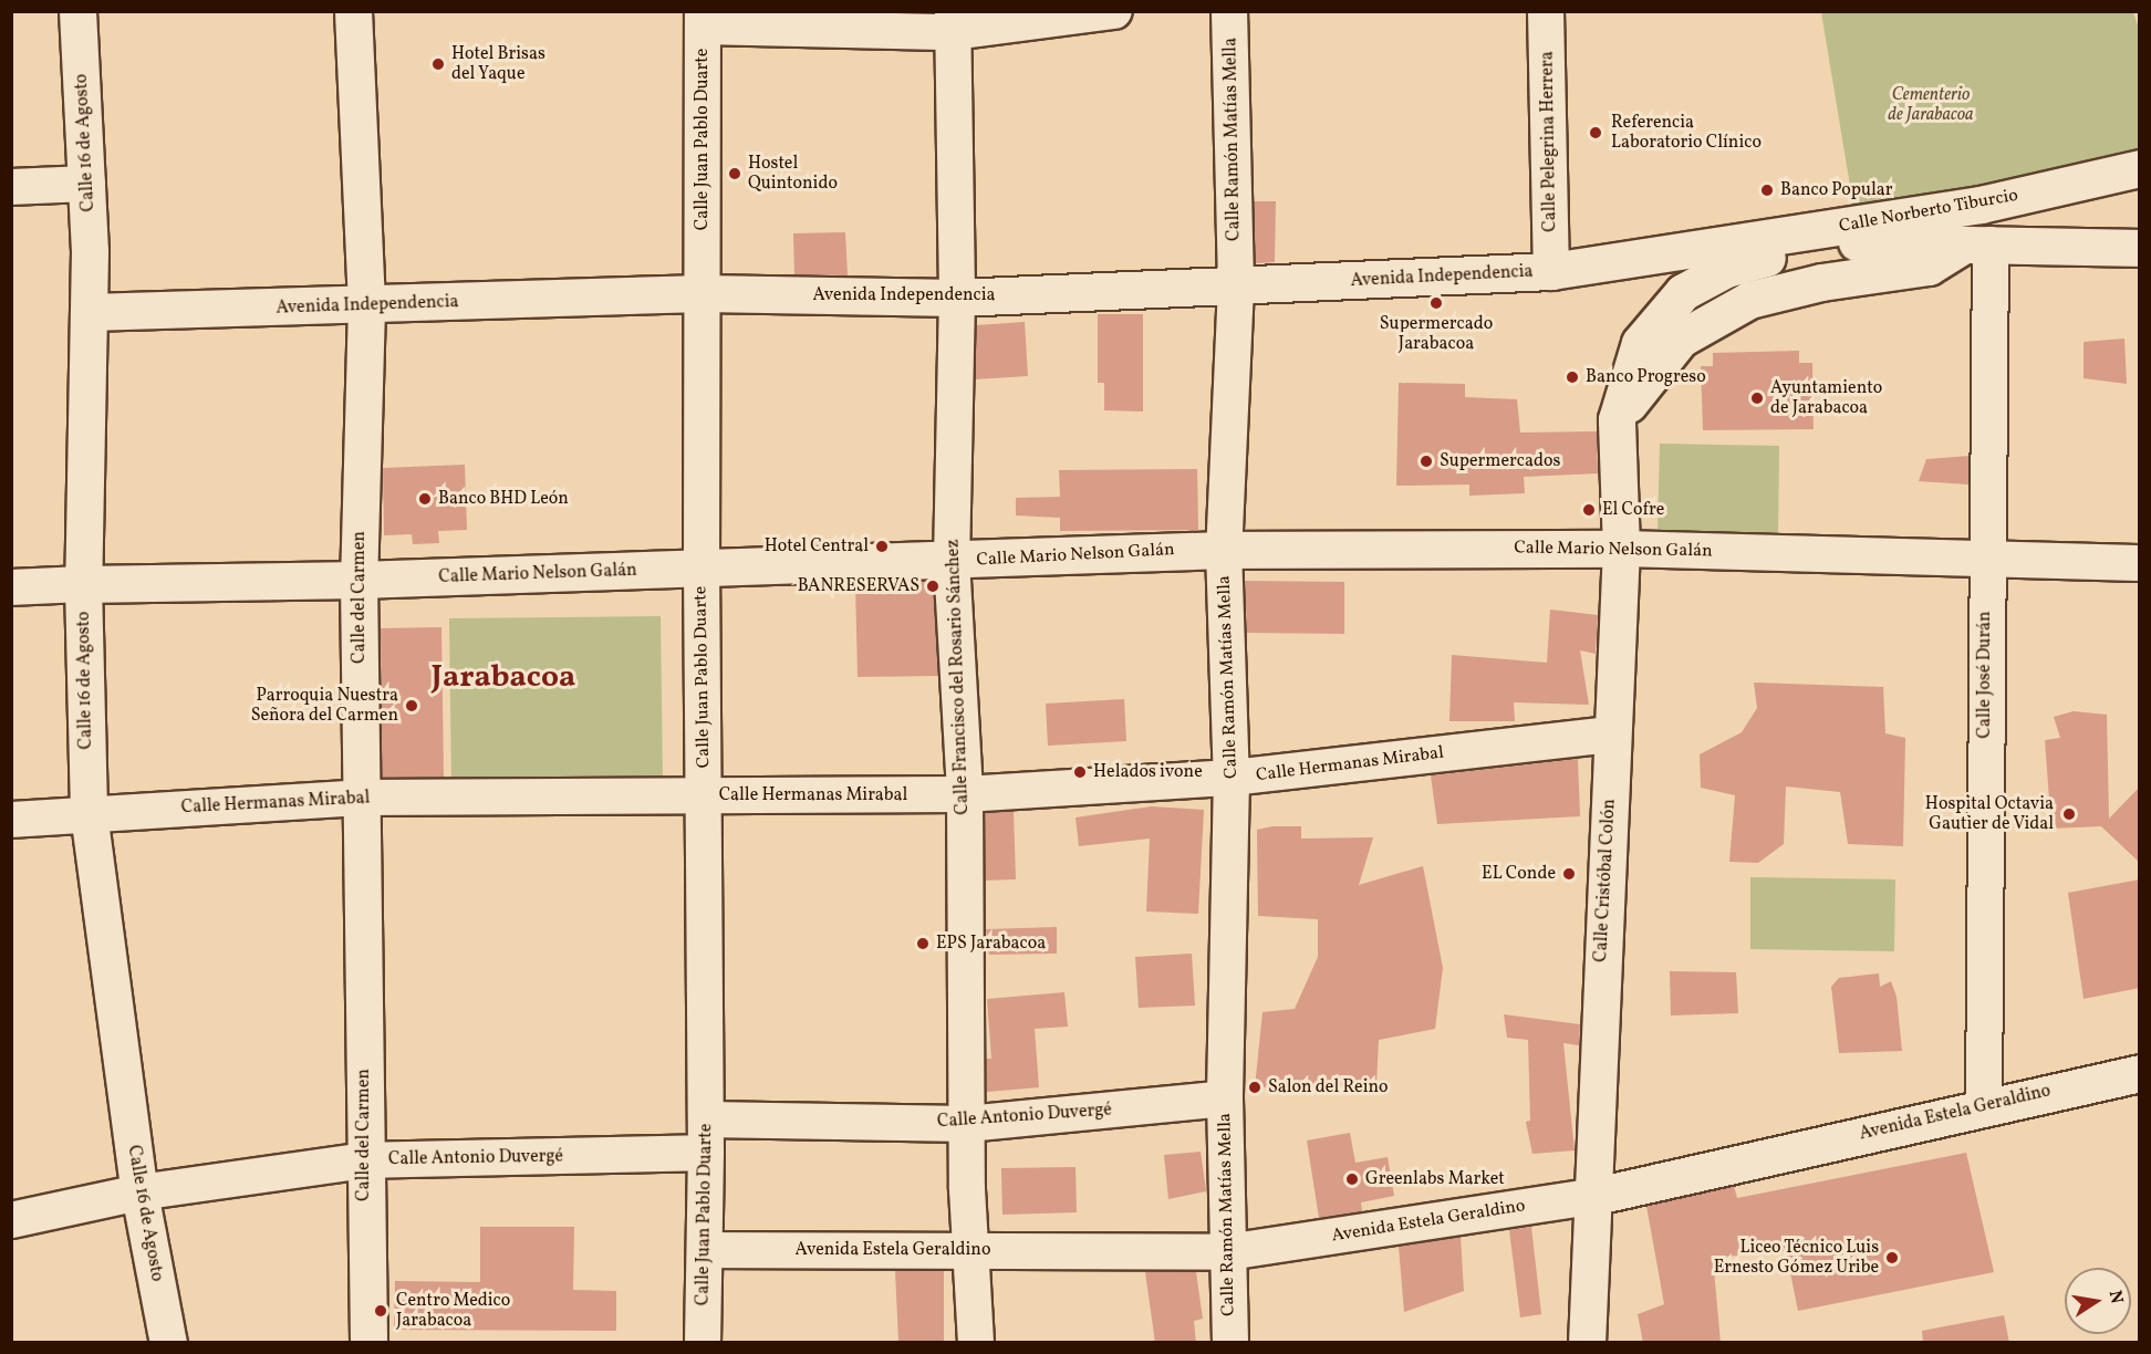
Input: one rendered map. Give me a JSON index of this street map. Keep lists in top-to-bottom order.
{
  "streets": {
    "street": [
      "Calle Juan Pablo Duarte",
      "Calle Ramón Matías Mella",
      "Calle Pelegrina Herrera",
      "Calle 16 de Agosto",
      "Calle Norberto Tiburcio",
      "Avenida Independencia",
      "Calle Mario Nelson Galán",
      "Calle del Carmen",
      "Calle José Durán",
      "Calle Francisco del Rosario Sánchez",
      "Calle Hermanas Mirabal",
      "Calle Cristóbal Colón",
      "Avenida Estela Geraldino",
      "Calle Antonio Duvergé"
    ]
  },
  "crossings": [
    ["Calle Juan Pablo Duarte", "Avenida Independencia"],
    ["Calle Juan Pablo Duarte", "Calle Mario Nelson Galán"],
    ["Calle Juan Pablo Duarte", "Calle Hermanas Mirabal"],
    ["Calle Juan Pablo Duarte", "Avenida Estela Geraldino"],
    ["Calle Juan Pablo Duarte", "Calle Antonio Duvergé"],
    ["Calle Ramón Matías Mella", "Avenida Independencia"],
    ["Calle Ramón Matías Mella", "Calle Mario Nelson Galán"],
    ["Calle Ramón Matías Mella", "Calle Hermanas Mirabal"],
    ["Calle Ramón Matías Mella", "Avenida Estela Geraldino"],
    ["Calle Ramón Matías Mella", "Calle Antonio Duvergé"],
    ["Calle Pelegrina Herrera", "Avenida Independencia"],
    ["Calle 16 de Agosto", "Avenida Independencia"],
    ["Calle 16 de Agosto", "Calle Mario Nelson Galán"],
    ["Calle 16 de Agosto", "Calle Hermanas Mirabal"],
    ["Calle 16 de Agosto", "Calle Antonio Duvergé"],
    ["Calle Norberto Tiburcio", "Avenida Independencia"],
    ["Calle Norberto Tiburcio", "Calle Cristóbal Colón"],
    ["Avenida Independencia", "Calle del Carmen"],
    ["Avenida Independencia", "Calle Francisco del Rosario Sánchez"],
    ["Avenida Independencia", "Calle Cristóbal Colón"],
    ["Calle Mario Nelson Galán", "Calle del Carmen"],
    ["Calle Mario Nelson Galán", "Calle José Durán"],
    ["Calle Mario Nelson Galán", "Calle Francisco del Rosario Sánchez"],
    ["Calle Mario Nelson Galán", "Calle Cristóbal Colón"],
    ["Calle del Carmen", "Calle Hermanas Mirabal"],
    ["Calle del Carmen", "Calle Antonio Duvergé"],
    ["Calle José Durán", "Avenida Estela Geraldino"],
    ["Calle Francisco del Rosario Sánchez", "Calle Hermanas Mirabal"],
    ["Calle Francisco del Rosario Sánchez", "Avenida Estela Geraldino"],
    ["Calle Francisco del Rosario Sánchez", "Calle Antonio Duvergé"],
    ["Calle Hermanas Mirabal", "Calle Cristóbal Colón"],
    ["Calle Cristóbal Colón", "Avenida Estela Geraldino"]
  ],
  "districts": ["Jarabacoa"],
  "parks": ["Cementerio de Jarabacoa"],
  "places": [
    "Hotel Brisas del Yaque",
    "Referencia Laboratorio Clínico",
    "Hostel Quintonido",
    "Banco Popular",
    "Supermercado Jarabacoa",
    "Banco Progreso",
    "Ayuntamiento de Jarabacoa",
    "Supermercados",
    "Banco BHD León",
    "El Cofre",
    "Hotel Central",
    "BANRESERVAS",
    "Parroquia Nuestra Señora del Carmen",
    "Helados ivone",
    "Hospital Octavia Gautier de Vidal",
    "EL Conde",
    "EPS Jarabacoa",
    "Salon del Reino",
    "Greenlabs Market",
    "Liceo Técnico Luis Ernesto Gómez Uribe",
    "Centro Medico Jarabacoa"
  ],
  "north": "right"
}
